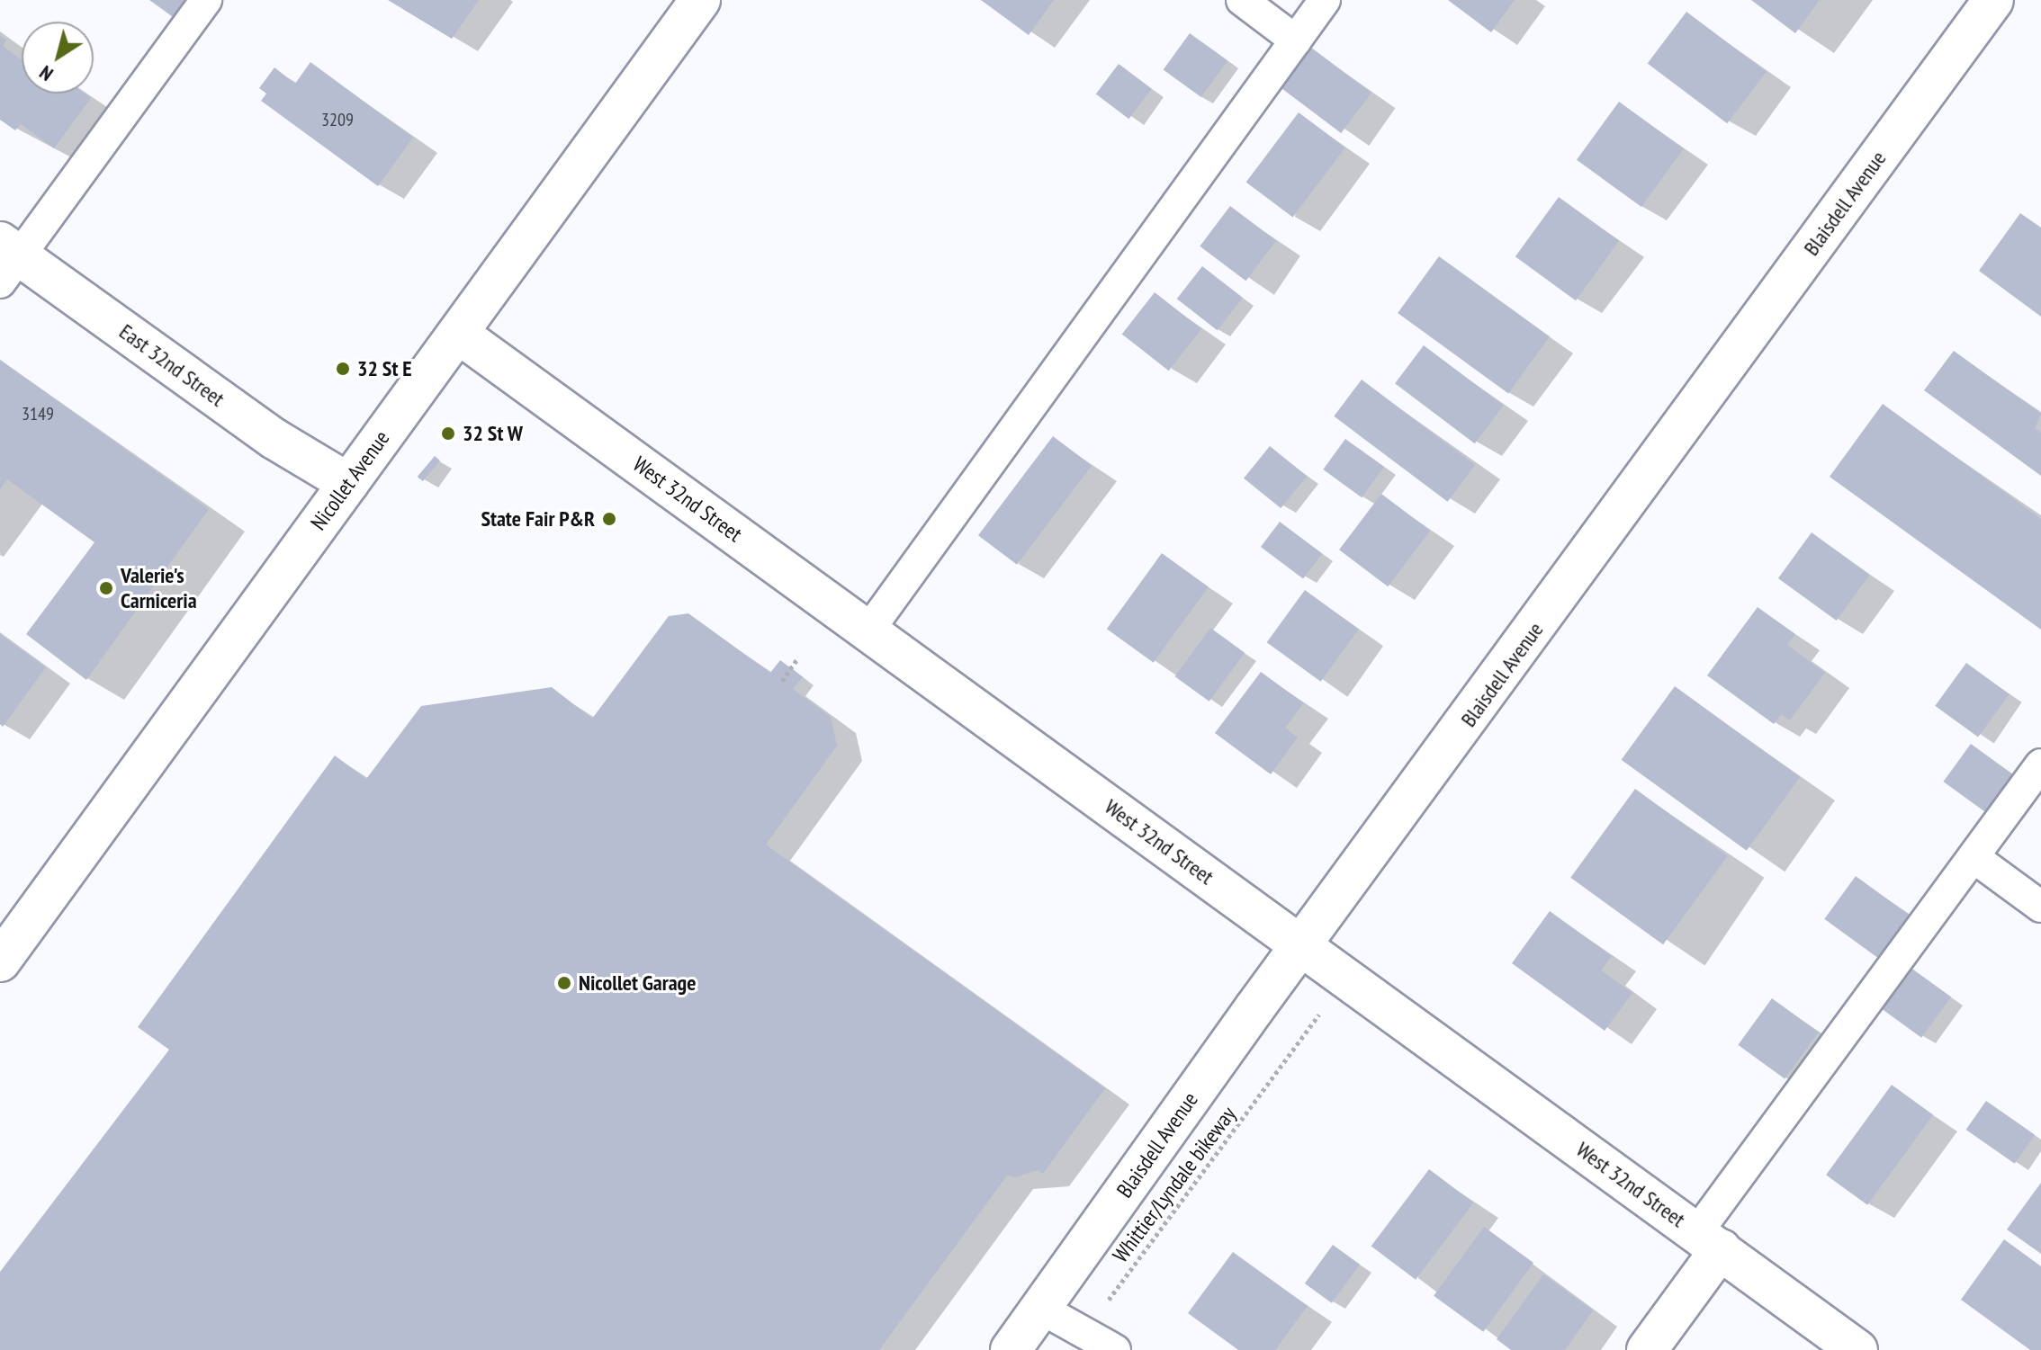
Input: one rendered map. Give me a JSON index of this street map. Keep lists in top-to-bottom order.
{
  "streets": {
    "street": [
      "Blaisdell Avenue",
      "East 32nd Street",
      "Nicollet Avenue",
      "West 32nd Street"
    ],
    "path": ["Whittier/Lyndale bikeway"]
  },
  "crossings": [
    ["Blaisdell Avenue", "West 32nd Street"],
    ["East 32nd Street", "Nicollet Avenue"],
    ["Nicollet Avenue", "West 32nd Street"]
  ],
  "places": [
    "32 St E",
    "32 St W",
    "State Fair P&R",
    "Valerie's Carniceria",
    "Nicollet Garage"
  ],
  "house_numbers": ["3209", "3149"],
  "north": "bottom left"
}
